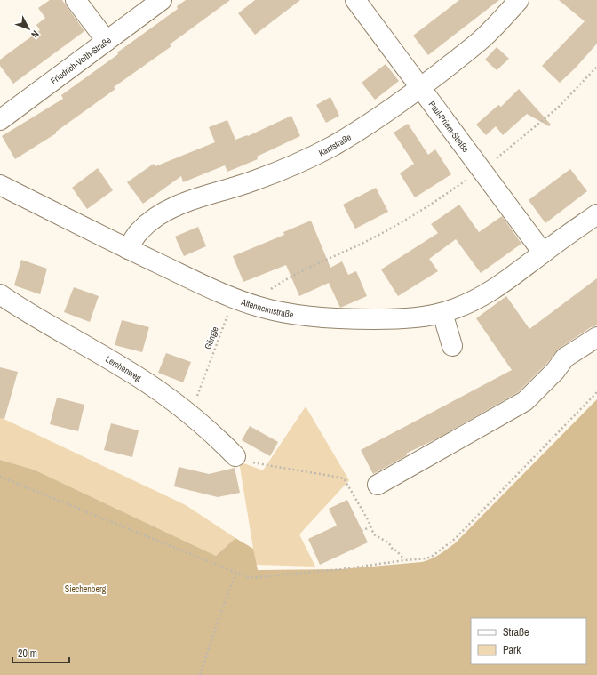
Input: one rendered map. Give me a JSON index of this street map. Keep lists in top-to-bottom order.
{
  "streets": {
    "street": [
      "Friedrich-Voith-Straße",
      "Paul-Priem-Straße",
      "Kantstraße",
      "Altenheimstraße",
      "Lerchenweg"
    ],
    "path": ["Gängle"]
  },
  "crossings": [
    ["Paul-Priem-Straße", "Kantstraße"],
    ["Paul-Priem-Straße", "Altenheimstraße"],
    ["Kantstraße", "Altenheimstraße"],
    ["Altenheimstraße", "Gängle"]
  ],
  "parks": ["Siechenberg"],
  "legend": ["Straße", "Park"],
  "scale_bar": "20 m",
  "north": "bottom right"
}
